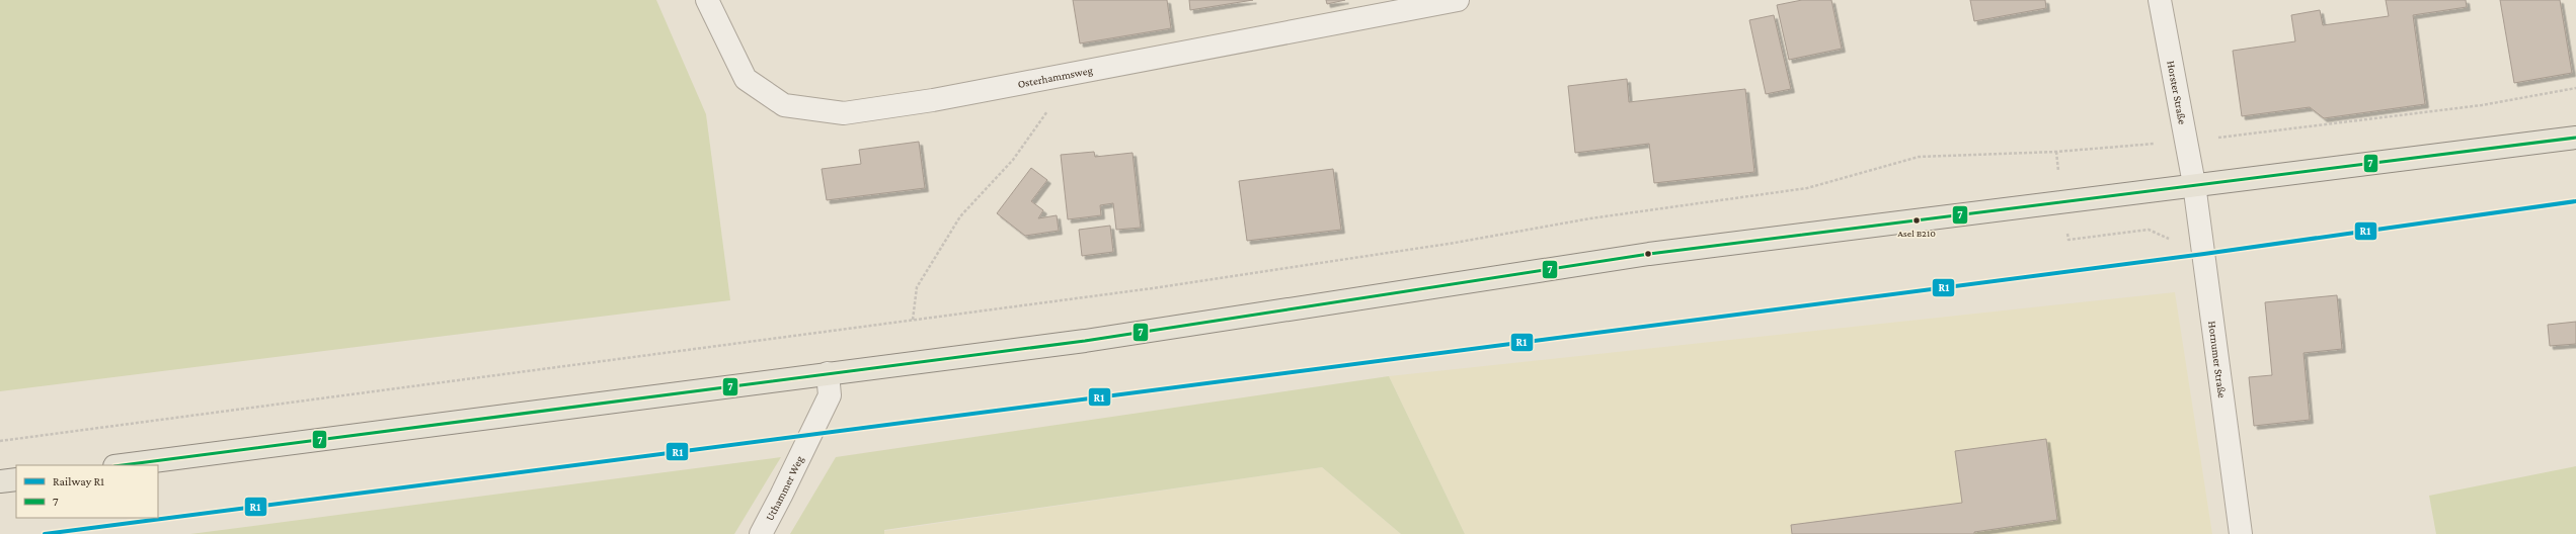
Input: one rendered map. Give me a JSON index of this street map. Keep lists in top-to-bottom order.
{
  "streets": {
    "street": [
      "Osterhammsweg",
      "Horster Straße",
      "Hornumer Straße",
      "Uthammer Weg"
    ]
  },
  "crossings": [
    ["Horster Straße", "Hornumer Straße"]
  ],
  "places": ["Asel B210"],
  "lines": ["transit line 7", "rail line R1"],
  "legend": ["Railway R1", "7"]
}
